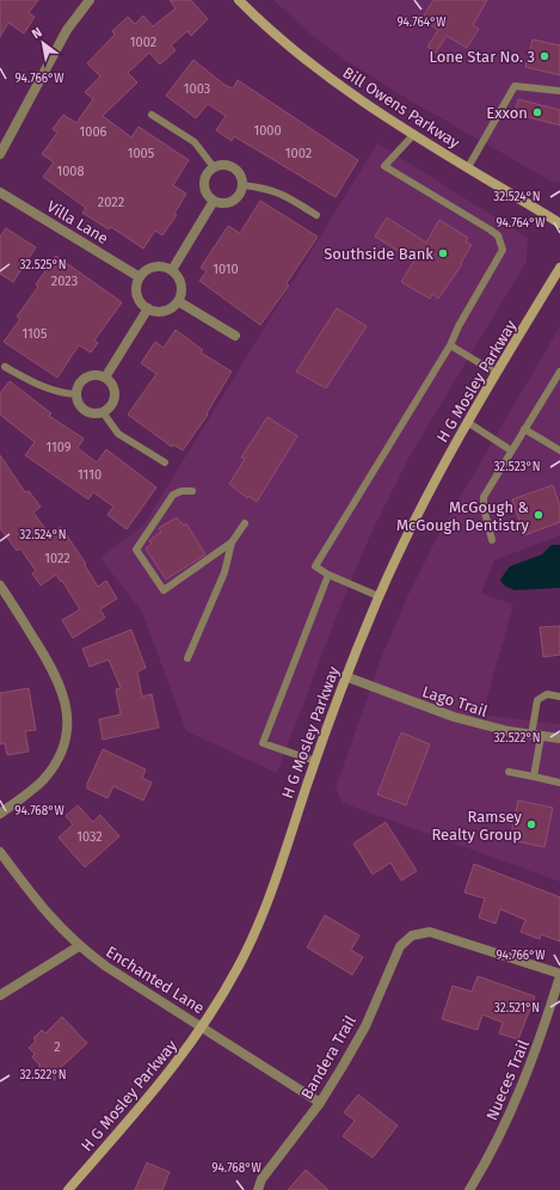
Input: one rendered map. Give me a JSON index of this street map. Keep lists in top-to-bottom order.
{
  "streets": {
    "main road": ["Bill Owens Parkway", "H G Mosley Parkway"],
    "street": [
      "Villa Lane",
      "Lago Trail",
      "Enchanted Lane",
      "Bandera Trail",
      "Nueces Trail"
    ]
  },
  "crossings": [
    ["H G Mosley Parkway", "Lago Trail"],
    ["H G Mosley Parkway", "Enchanted Lane"],
    ["Enchanted Lane", "Bandera Trail"],
    ["Bandera Trail", "Nueces Trail"]
  ],
  "places": [
    "Lone Star No. 3",
    "Exxon",
    "Southside Bank",
    "McGough & McGough Dentistry",
    "Ramsey Realty Group"
  ],
  "house_numbers": [
    "1002",
    "1003",
    "1000",
    "1006",
    "1005",
    "1002",
    "1008",
    "2022",
    "1010",
    "2023",
    "1105",
    "1109",
    "1110",
    "1022",
    "1032",
    "2"
  ],
  "north": "top left",
  "coordinates": [
    "94.764°W",
    "94.766°W",
    "32.524°N",
    "32.525°N",
    "32.523°N",
    "32.522°N",
    "94.768°W",
    "32.521°N"
  ]
}
